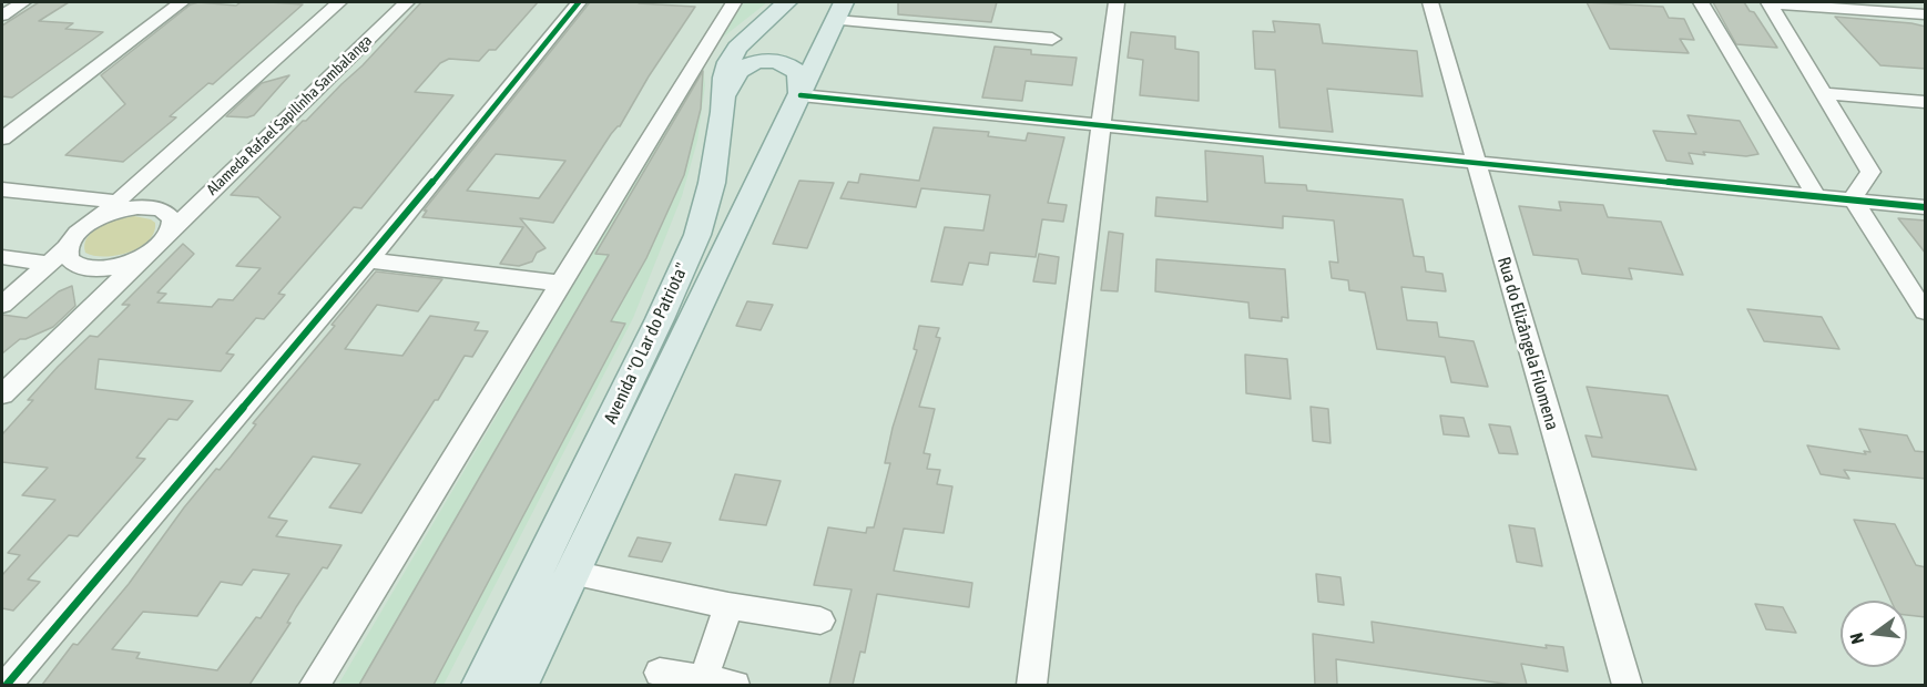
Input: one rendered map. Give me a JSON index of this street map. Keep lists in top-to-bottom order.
{
  "streets": {
    "main road": ["Avenida \"O Lar do Patriota\""],
    "street": ["Alameda Rafael Sapilinha Sambalanga", "Rua do Elizângela Filomena"]
  },
  "north": "left"
}
